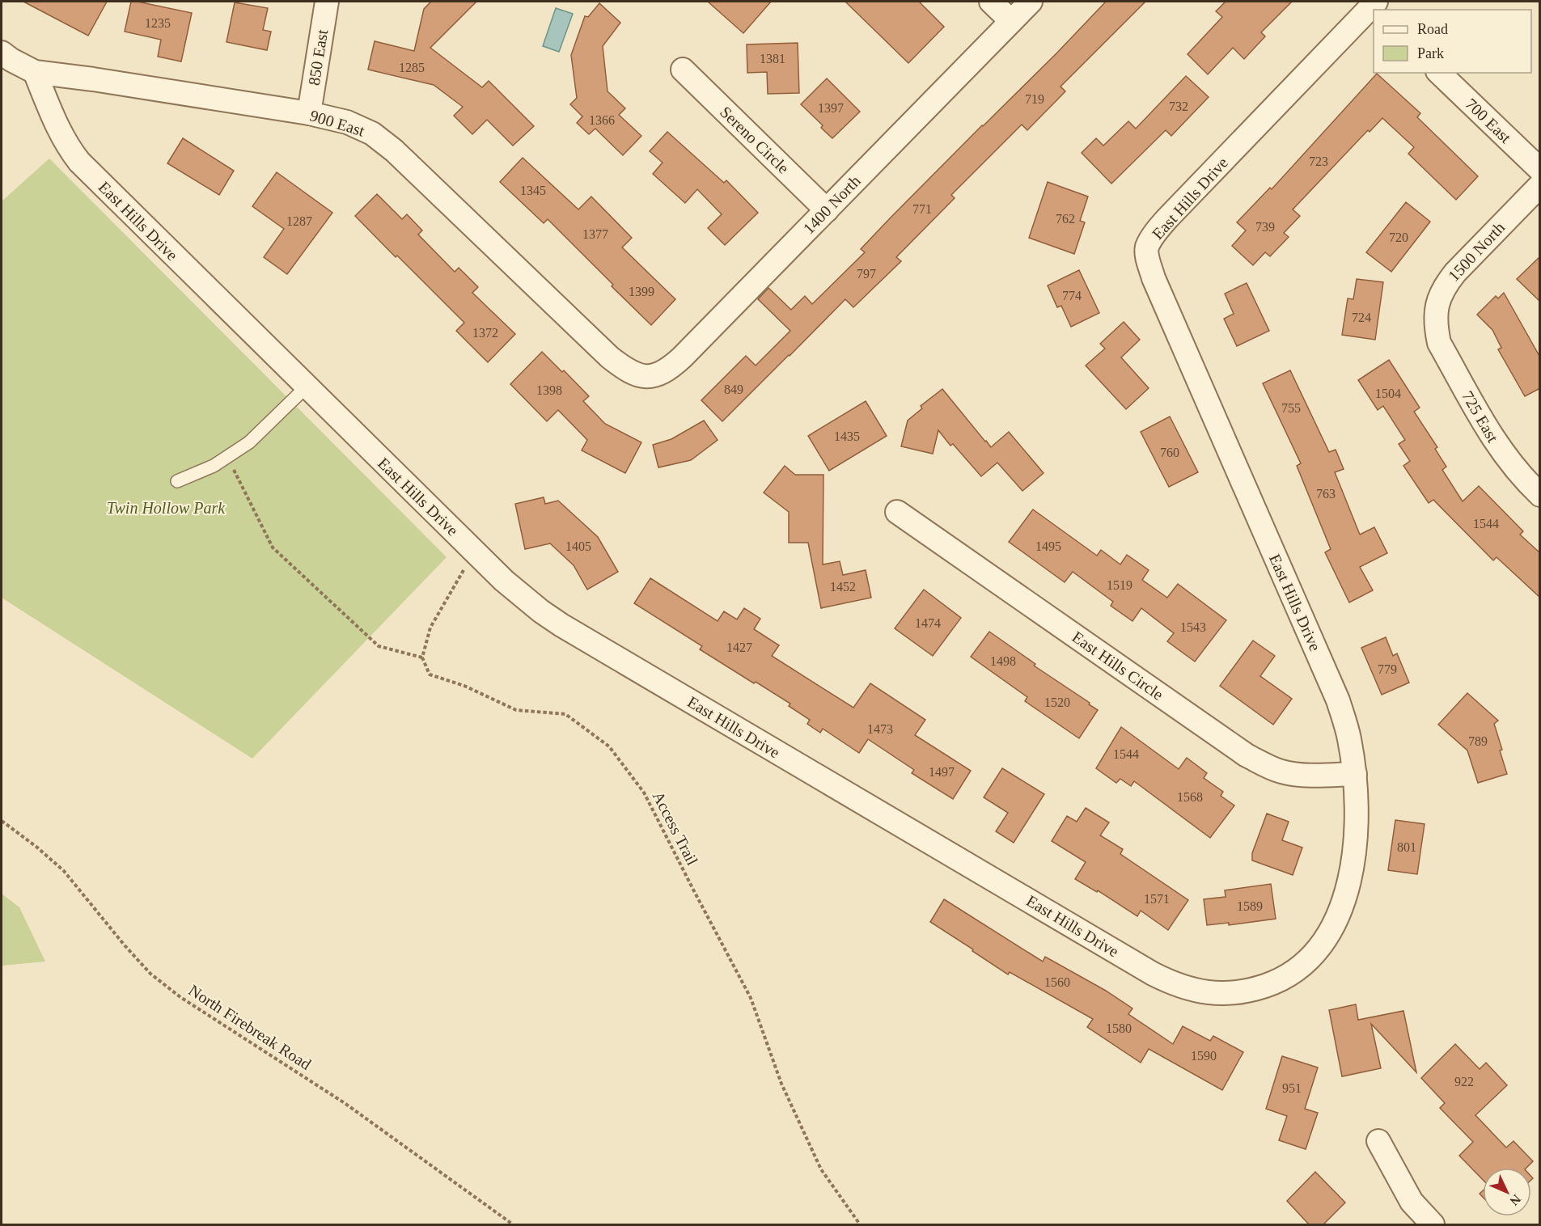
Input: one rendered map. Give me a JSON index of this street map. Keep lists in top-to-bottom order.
{
  "streets": {
    "street": [
      "850 East",
      "700 East",
      "900 East",
      "Sereno Circle",
      "East Hills Drive",
      "1400 North",
      "1500 North",
      "725 East",
      "East Hills Circle"
    ],
    "path": ["Access Trail", "North Firebreak Road"]
  },
  "crossings": [
    ["850 East", "900 East"],
    ["900 East", "East Hills Drive"],
    ["900 East", "1400 North"],
    ["Sereno Circle", "1400 North"],
    ["East Hills Drive", "East Hills Circle"],
    ["1500 North", "725 East"]
  ],
  "parks": ["Twin Hollow Park"],
  "house_numbers": [
    "1235",
    "1381",
    "1285",
    "719",
    "732",
    "1397",
    "1366",
    "723",
    "1345",
    "771",
    "762",
    "1287",
    "739",
    "1377",
    "720",
    "797",
    "1399",
    "774",
    "724",
    "1372",
    "849",
    "1398",
    "1504",
    "755",
    "1435",
    "760",
    "763",
    "1544",
    "1405",
    "1495",
    "1519",
    "1452",
    "1474",
    "1543",
    "1427",
    "1498",
    "779",
    "1520",
    "1473",
    "789",
    "1544",
    "1497",
    "1568",
    "801",
    "1571",
    "1589",
    "1560",
    "1580",
    "1590",
    "922",
    "951"
  ],
  "legend": ["Road", "Park"],
  "north": "bottom right"
}
